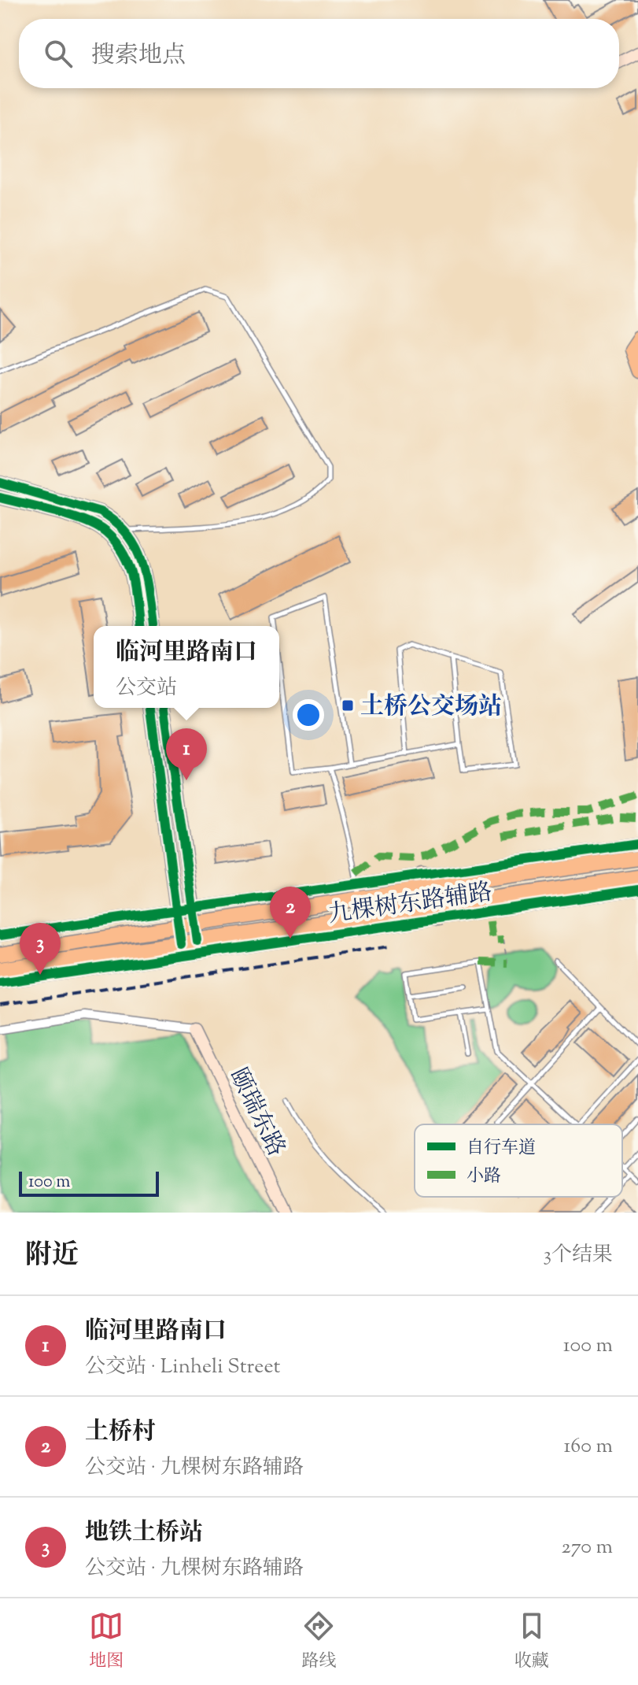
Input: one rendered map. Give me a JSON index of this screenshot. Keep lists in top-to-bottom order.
{
  "streets": {
    "street": ["九棵树东路辅路", "颐瑞东路"]
  },
  "places": {
    "transit": ["土桥公交场站"]
  },
  "legend": ["自行车道", "小路"],
  "scale_bar": "100 m",
  "page": {
    "search": "搜索地点",
    "popup": ["临河里路南口", "公交站"],
    "pins": ["1", "2", "3"],
    "scale": "100 m",
    "heading": ["附近", "3个结果"],
    "list": [
      {
        "mark": "1",
        "name": "临河里路南口",
        "note": "公交站 · Linheli Street",
        "value": "100 m"
      },
      {
        "mark": "2",
        "name": "土桥村",
        "note": "公交站 · 九棵树东路辅路",
        "value": "160 m"
      },
      {
        "mark": "3",
        "name": "地铁土桥站",
        "note": "公交站 · 九棵树东路辅路",
        "value": "270 m"
      }
    ],
    "nav": ["地图", "路线", "收藏"]
  }
}
